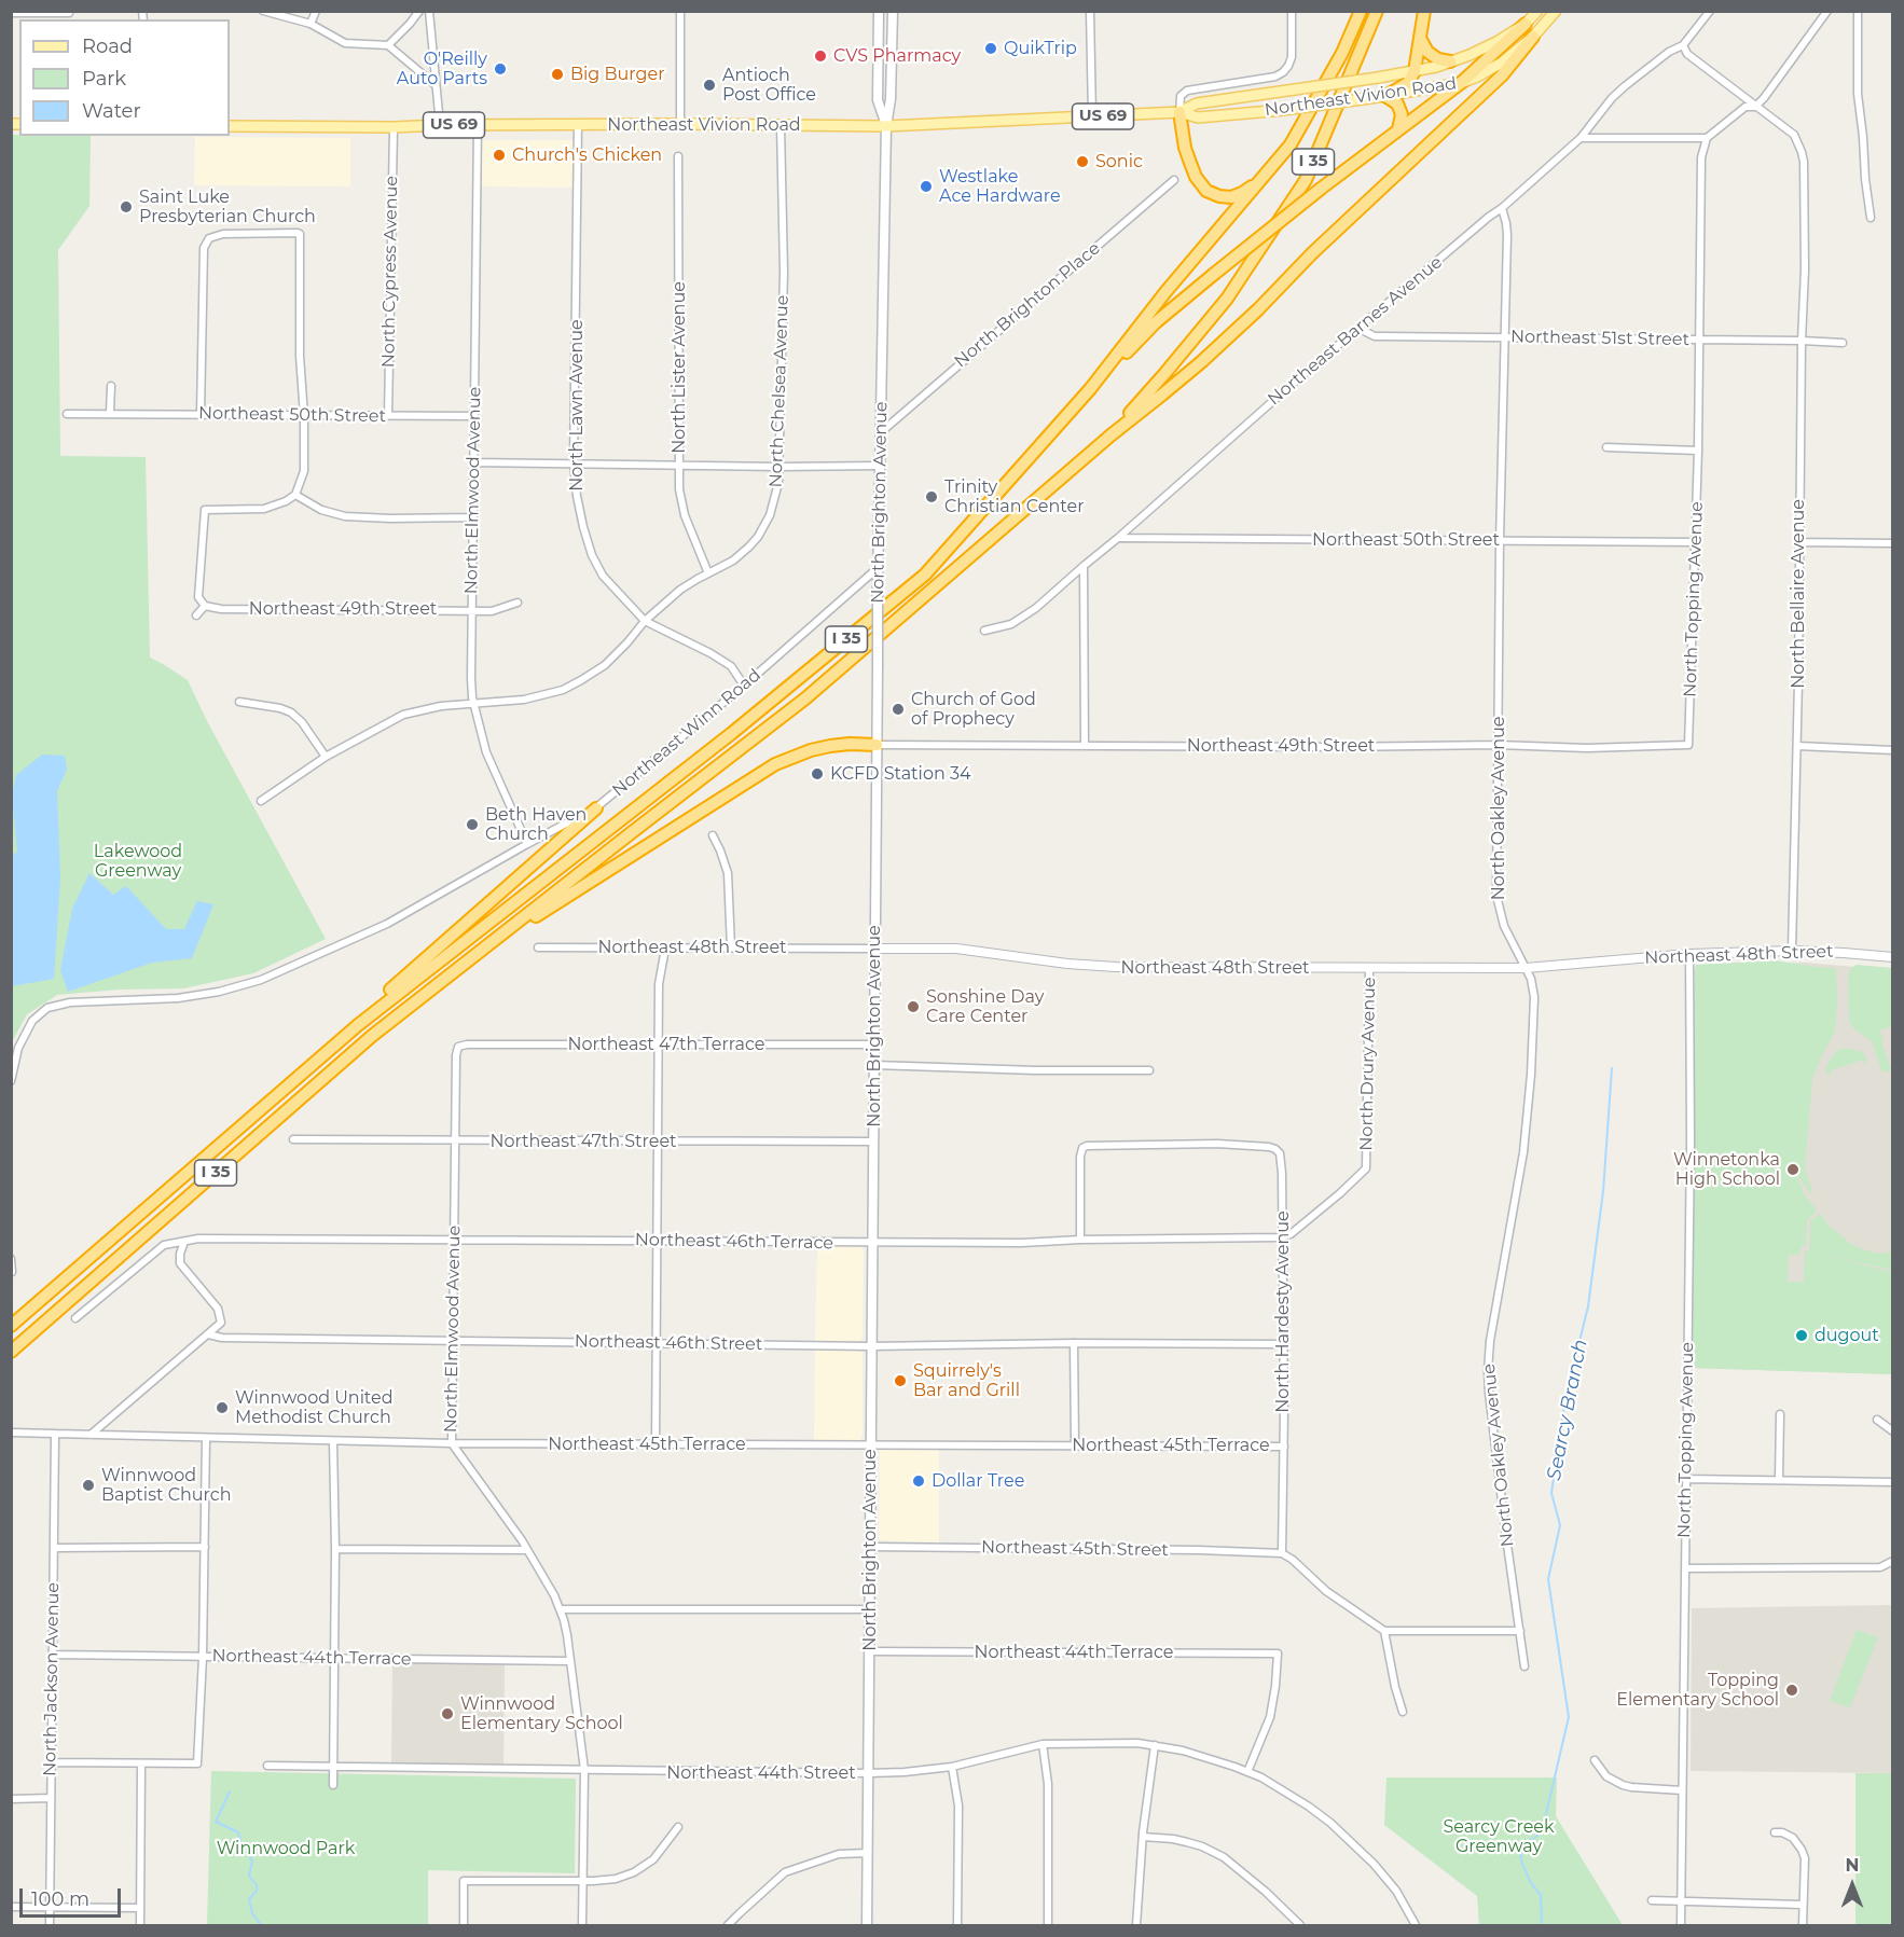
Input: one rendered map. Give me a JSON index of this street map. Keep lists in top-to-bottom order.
{
  "streets": {
    "highway": ["I 35"],
    "main road": ["Northeast Vivion Road", "US 69", "North Brighton Avenue"],
    "street": [
      "North Cypress Avenue",
      "North Brighton Place",
      "Northeast Barnes Avenue",
      "Northeast 51st Street",
      "North Lister Avenue",
      "North Chelsea Avenue",
      "North Lawn Avenue",
      "Northeast 50th Street",
      "North Elmwood Avenue",
      "North Bellaire Avenue",
      "North Topping Avenue",
      "Northeast 49th Street",
      "Northeast Winn Road",
      "North Oakley Avenue",
      "Northeast 48th Street",
      "Northeast 47th Terrace",
      "North Drury Avenue",
      "Northeast 47th Street",
      "Northeast 46th Terrace",
      "North Hardesty Avenue",
      "Northeast 46th Street",
      "Northeast 45th Terrace",
      "Northeast 45th Street",
      "Northeast 44th Terrace",
      "North Jackson Avenue",
      "Northeast 44th Street"
    ]
  },
  "crossings": [
    ["Northeast Vivion Road", "North Cypress Avenue"],
    ["Northeast Vivion Road", "North Chelsea Avenue"],
    ["Northeast Vivion Road", "North Lawn Avenue"],
    ["Northeast Vivion Road", "North Elmwood Avenue"],
    ["Northeast Vivion Road", "North Brighton Avenue"],
    ["North Cypress Avenue", "Northeast 50th Street"],
    ["North Brighton Place", "North Brighton Avenue"],
    ["Northeast Barnes Avenue", "Northeast 51st Street"],
    ["Northeast Barnes Avenue", "Northeast 50th Street"],
    ["Northeast Barnes Avenue", "North Bellaire Avenue"],
    ["Northeast Barnes Avenue", "North Oakley Avenue"],
    ["Northeast 51st Street", "North Bellaire Avenue"],
    ["Northeast 51st Street", "North Topping Avenue"],
    ["Northeast 51st Street", "North Oakley Avenue"],
    ["North Lister Avenue", "North Chelsea Avenue"],
    ["North Chelsea Avenue", "North Lawn Avenue"],
    ["North Chelsea Avenue", "North Elmwood Avenue"],
    ["North Lawn Avenue", "Northeast Winn Road"],
    ["Northeast 50th Street", "North Elmwood Avenue"],
    ["Northeast 50th Street", "North Topping Avenue"],
    ["Northeast 50th Street", "North Oakley Avenue"],
    ["North Elmwood Avenue", "Northeast 49th Street"],
    ["North Elmwood Avenue", "Northeast Winn Road"],
    ["North Elmwood Avenue", "Northeast 47th Terrace"],
    ["North Elmwood Avenue", "Northeast 47th Street"],
    ["North Elmwood Avenue", "Northeast 46th Terrace"],
    ["North Elmwood Avenue", "Northeast 46th Street"],
    ["North Elmwood Avenue", "Northeast 45th Terrace"],
    ["North Elmwood Avenue", "Northeast 44th Terrace"],
    ["North Elmwood Avenue", "Northeast 44th Street"],
    ["North Brighton Avenue", "Northeast 49th Street"],
    ["North Brighton Avenue", "Northeast Winn Road"],
    ["North Brighton Avenue", "Northeast 48th Street"],
    ["North Brighton Avenue", "Northeast 47th Terrace"],
    ["North Brighton Avenue", "Northeast 47th Street"],
    ["North Brighton Avenue", "Northeast 46th Terrace"],
    ["North Brighton Avenue", "Northeast 46th Street"],
    ["North Brighton Avenue", "Northeast 45th Terrace"],
    ["North Brighton Avenue", "Northeast 45th Street"],
    ["North Brighton Avenue", "Northeast 44th Terrace"],
    ["North Brighton Avenue", "Northeast 44th Street"],
    ["North Bellaire Avenue", "Northeast 48th Street"],
    ["North Topping Avenue", "Northeast 49th Street"],
    ["North Topping Avenue", "Northeast 48th Street"],
    ["Northeast 49th Street", "North Oakley Avenue"],
    ["North Oakley Avenue", "Northeast 48th Street"],
    ["Northeast 48th Street", "North Drury Avenue"],
    ["North Drury Avenue", "Northeast 46th Terrace"],
    ["North Drury Avenue", "North Hardesty Avenue"],
    ["Northeast 46th Terrace", "North Hardesty Avenue"],
    ["North Hardesty Avenue", "Northeast 46th Street"],
    ["North Hardesty Avenue", "Northeast 45th Terrace"],
    ["North Hardesty Avenue", "Northeast 45th Street"],
    ["Northeast 45th Terrace", "North Jackson Avenue"],
    ["Northeast 44th Terrace", "North Jackson Avenue"],
    ["Northeast 44th Terrace", "Northeast 44th Street"]
  ],
  "water": ["Searcy Branch"],
  "parks": ["Lakewood Greenway", "Searcy Creek Greenway", "Winnwood Park"],
  "places": [
    "QuikTrip",
    "CVS Pharmacy",
    "O'Reilly Auto Parts",
    "Big Burger",
    "Antioch Post Office",
    "Church's Chicken",
    "Sonic",
    "Westlake Ace Hardware",
    "Saint Luke Presbyterian Church",
    "Trinity Christian Center",
    "Church of God of Prophecy",
    "KCFD Station 34",
    "Beth Haven Church",
    "Sonshine Day Care Center",
    "Winnetonka High School",
    "dugout",
    "Squirrely's Bar and Grill",
    "Winnwood United Methodist Church",
    "Dollar Tree",
    "Winnwood Baptist Church",
    "Topping Elementary School",
    "Winnwood Elementary School"
  ],
  "legend": ["Road", "Park", "Water"],
  "scale_bar": "100 m",
  "north": "top"
}
